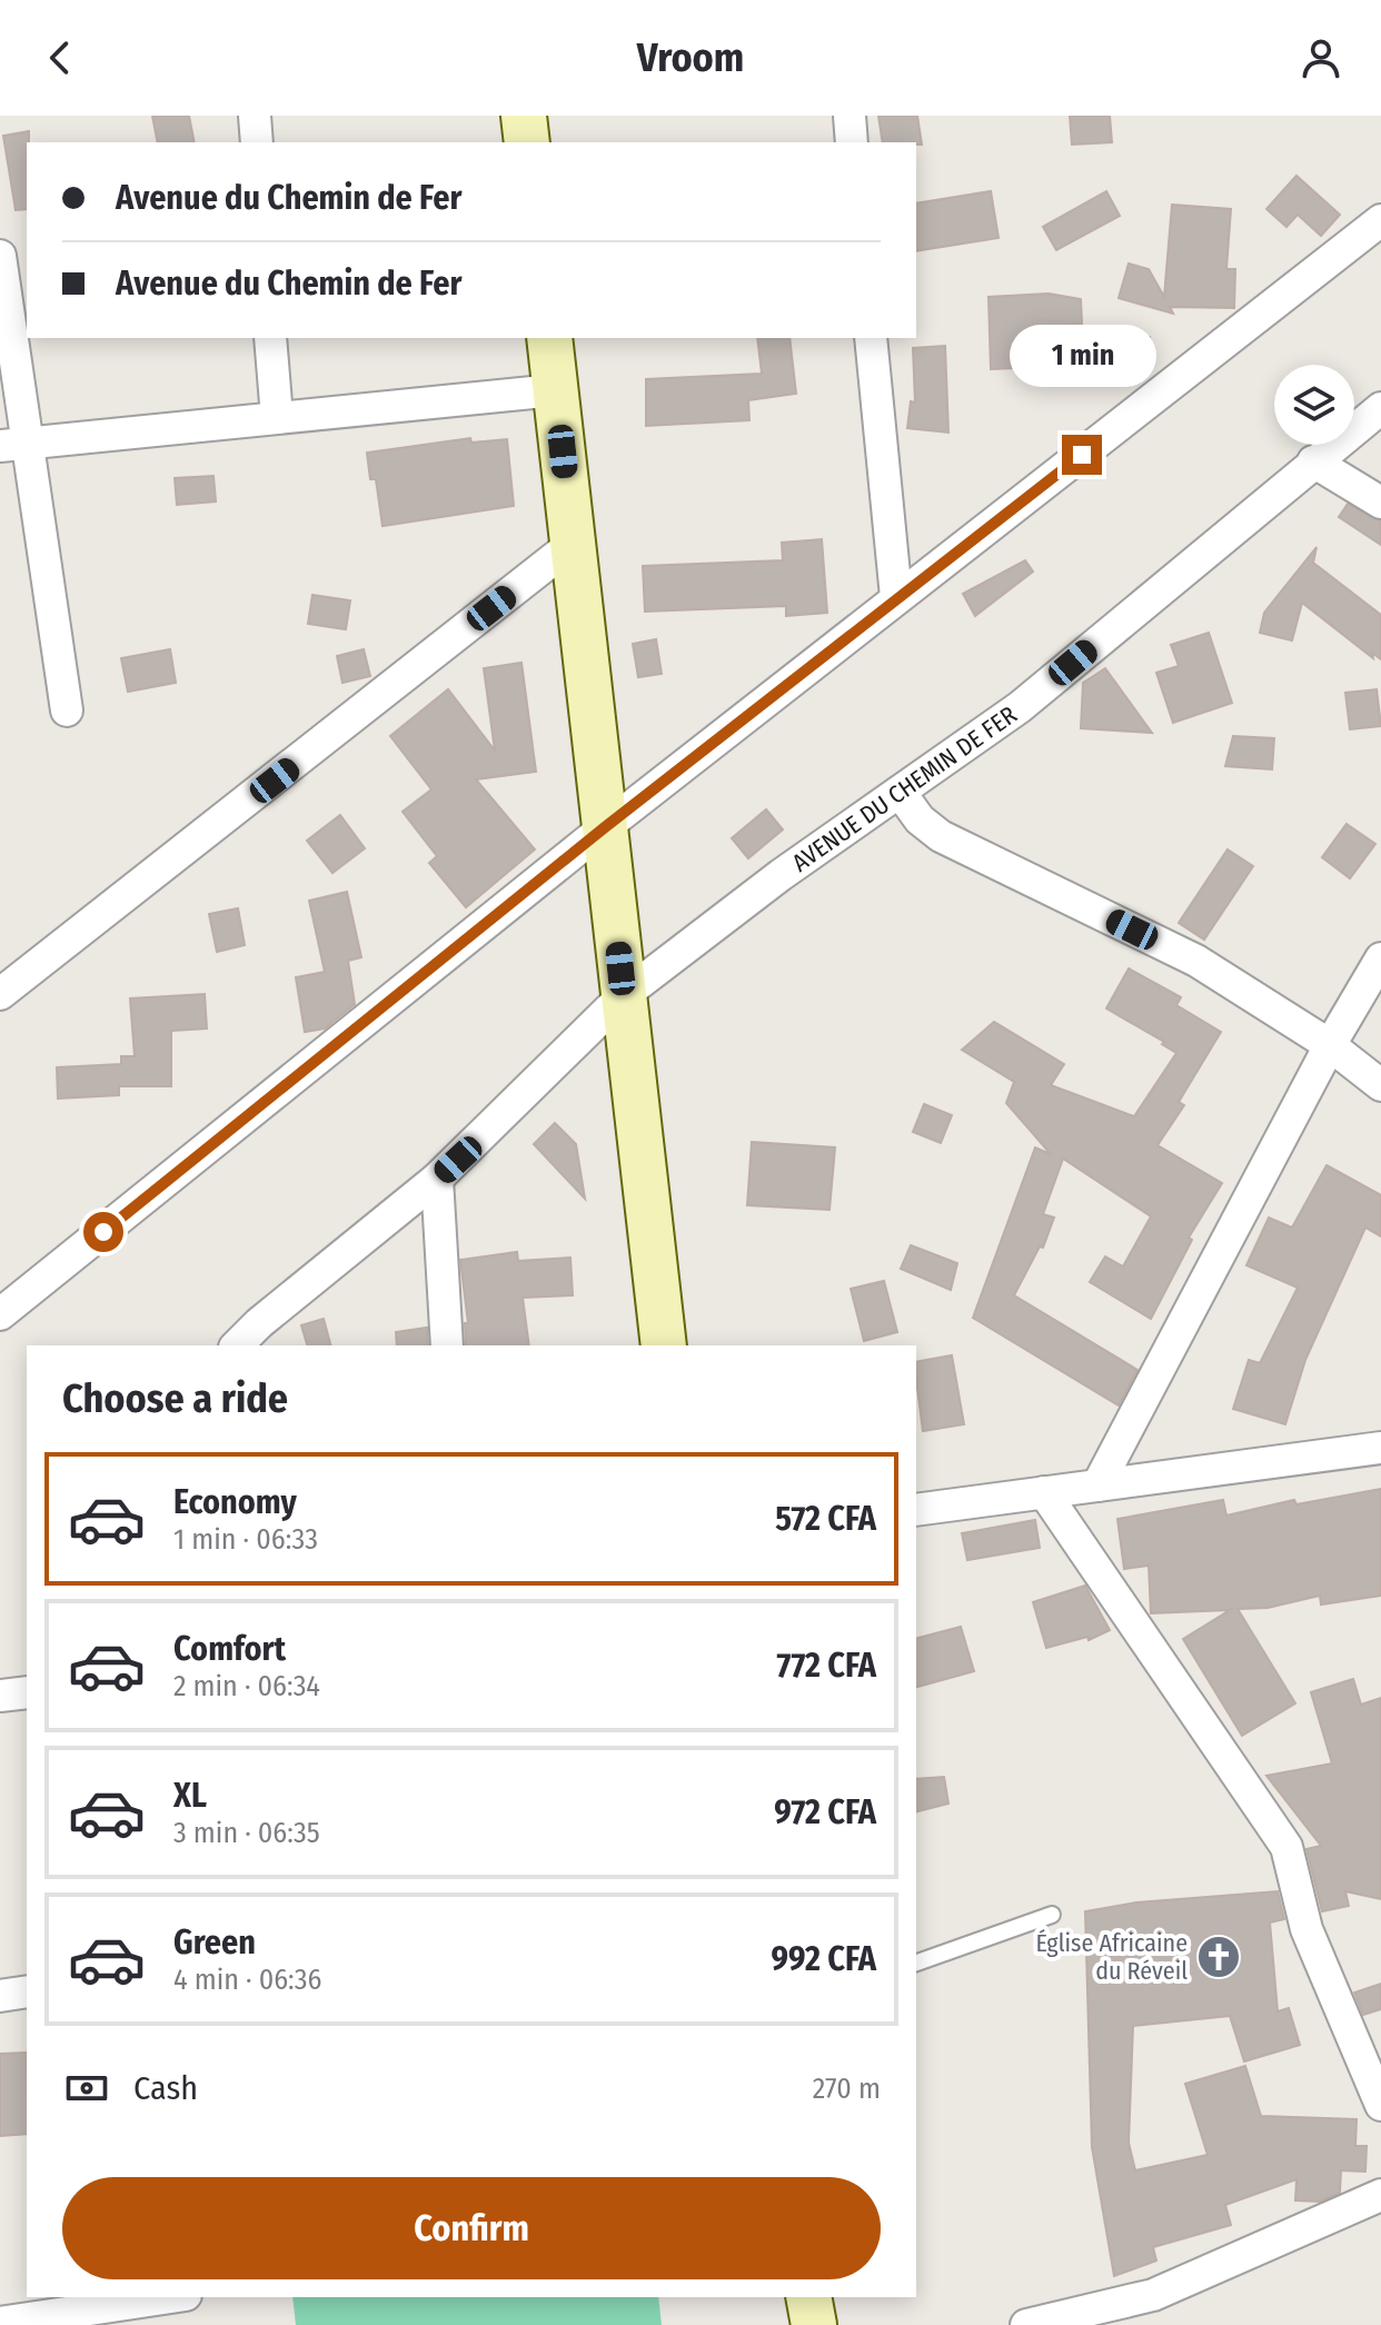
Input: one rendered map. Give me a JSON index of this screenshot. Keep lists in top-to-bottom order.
{
  "streets": {
    "street": ["AVENUE DU CHEMIN DE FER"]
  },
  "places": {
    "church": ["Église Africaine du Réveil"]
  },
  "page": {
    "header": "Vroom",
    "banner": ["Avenue du Chemin de Fer", "Avenue du Chemin de Fer"],
    "bubble": "1 min",
    "heading": "Choose a ride",
    "list": [
      {
        "name": "Economy",
        "note": "1 min · 06:33",
        "value": "572 CFA"
      },
      {
        "name": "Comfort",
        "note": "2 min · 06:34",
        "value": "772 CFA"
      },
      {
        "name": "XL",
        "note": "3 min · 06:35",
        "value": "972 CFA"
      },
      {
        "name": "Green",
        "note": "4 min · 06:36",
        "value": "992 CFA"
      }
    ],
    "pay": ["Cash", "270 m"],
    "buttons": "Confirm"
  }
}
